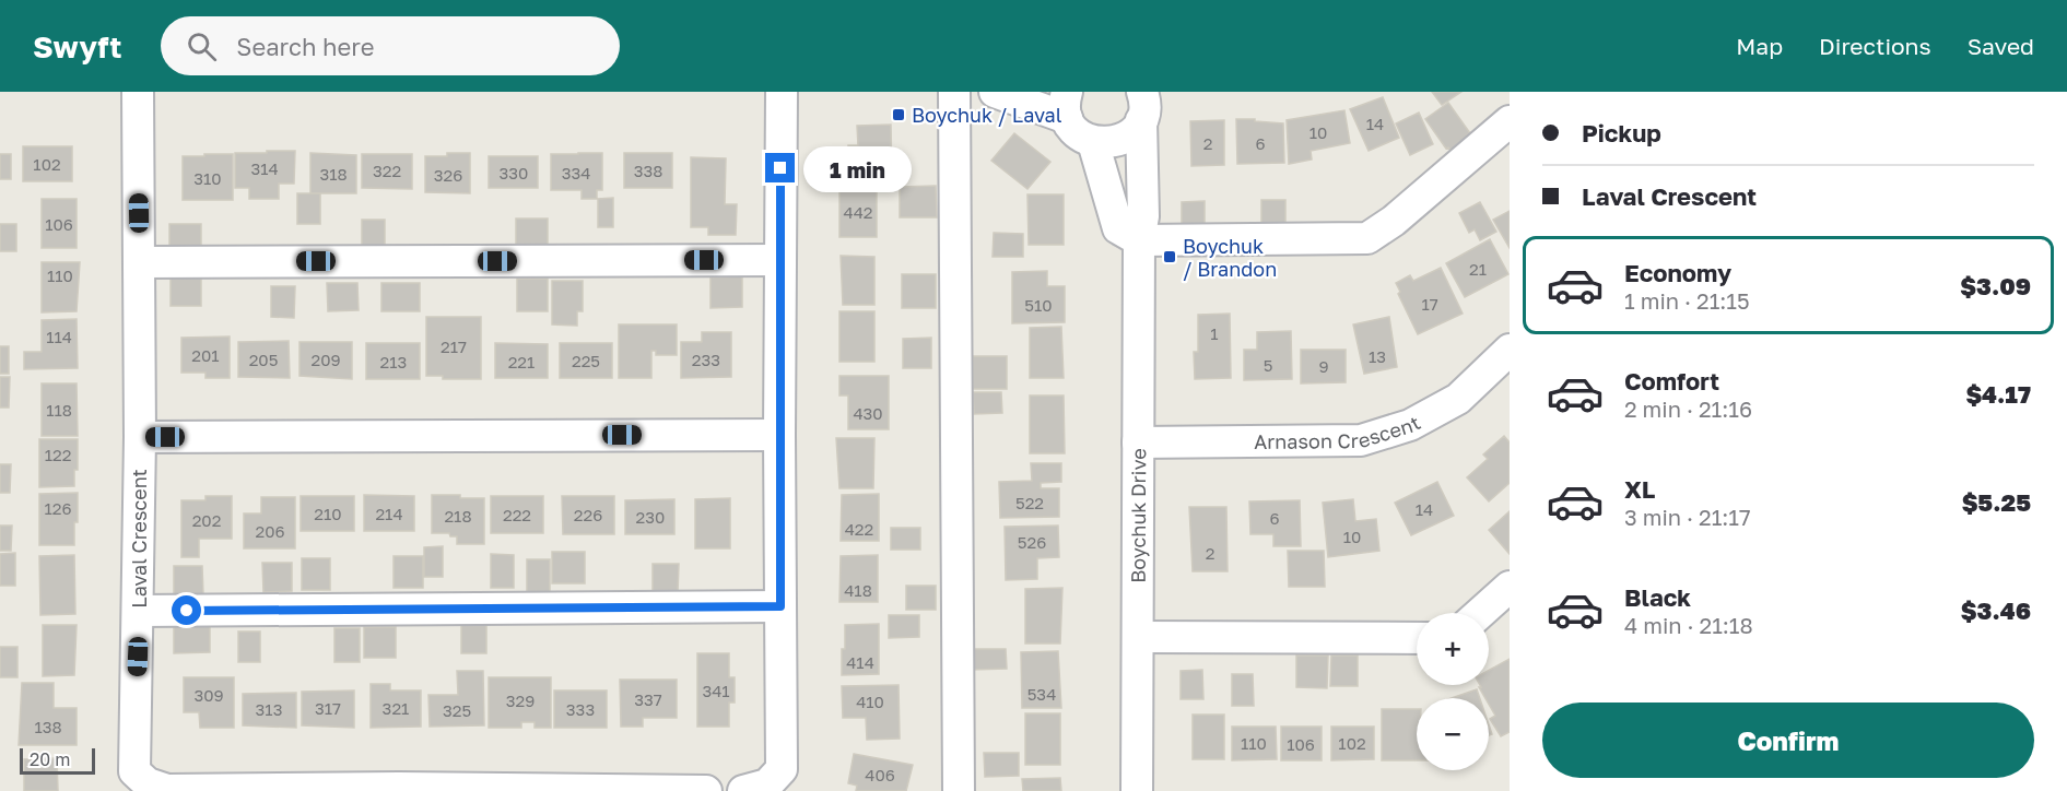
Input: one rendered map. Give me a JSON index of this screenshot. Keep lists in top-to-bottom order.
{
  "streets": {
    "street": ["Arnason Crescent", "Boychuk Drive", "Laval Crescent"]
  },
  "crossings": [
    ["Arnason Crescent", "Boychuk Drive"]
  ],
  "places": {
    "transit": ["Boychuk / Laval", "Boychuk / Brandon"]
  },
  "house_numbers": [
    "14",
    "10",
    "2",
    "6",
    "102",
    "314",
    "322",
    "338",
    "330",
    "334",
    "318",
    "326",
    "310",
    "442",
    "106",
    "21",
    "110",
    "17",
    "510",
    "1",
    "114",
    "217",
    "201",
    "13",
    "205",
    "209",
    "233",
    "225",
    "213",
    "221",
    "5",
    "9",
    "118",
    "430",
    "122",
    "522",
    "126",
    "14",
    "210",
    "214",
    "222",
    "226",
    "218",
    "230",
    "6",
    "202",
    "422",
    "206",
    "10",
    "526",
    "2",
    "418",
    "414",
    "341",
    "534",
    "309",
    "337",
    "329",
    "410",
    "317",
    "321",
    "313",
    "333",
    "325",
    "138",
    "110",
    "102",
    "106",
    "406"
  ],
  "scale_bar": "20 m",
  "page": {
    "header": "Swyft",
    "search": "Search here",
    "nav": ["Map", "Directions", "Saved"],
    "banner": ["Pickup", "Laval Crescent"],
    "bubble": "1 min",
    "list": [
      {
        "name": "Economy",
        "note": "1 min · 21:15",
        "value": "$3.09"
      },
      {
        "name": "Comfort",
        "note": "2 min · 21:16",
        "value": "$4.17"
      },
      {
        "name": "XL",
        "note": "3 min · 21:17",
        "value": "$5.25"
      },
      {
        "name": "Black",
        "note": "4 min · 21:18",
        "value": "$3.46"
      }
    ],
    "map_buttons": ["+", "−"],
    "buttons": "Confirm",
    "scale": "20 m"
  }
}
